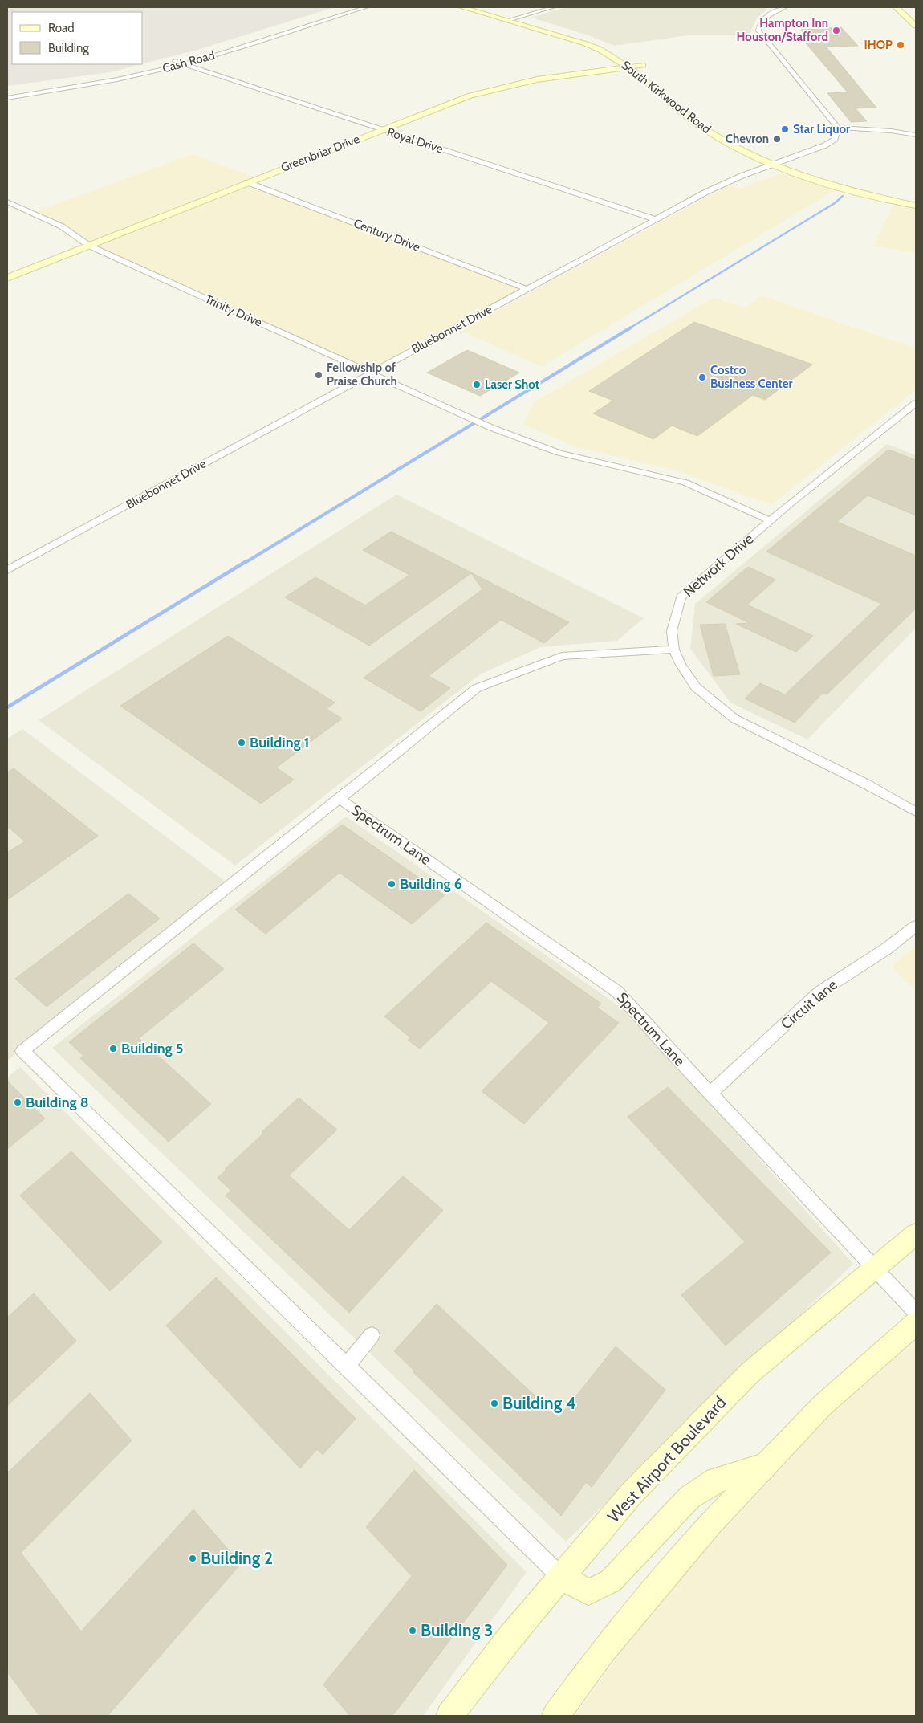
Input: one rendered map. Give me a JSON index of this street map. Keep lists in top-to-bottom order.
{
  "streets": {
    "main road": ["South Kirkwood Road", "Greenbriar Drive", "West Airport Boulevard"],
    "street": [
      "Cash Road",
      "Royal Drive",
      "Century Drive",
      "Trinity Drive",
      "Bluebonnet Drive",
      "Network Drive",
      "Spectrum Lane",
      "Circuit lane"
    ]
  },
  "crossings": [
    ["Cash Road", "Royal Drive"],
    ["South Kirkwood Road", "Greenbriar Drive"],
    ["South Kirkwood Road", "Bluebonnet Drive"],
    ["Royal Drive", "Greenbriar Drive"],
    ["Royal Drive", "Bluebonnet Drive"],
    ["Greenbriar Drive", "Century Drive"],
    ["Greenbriar Drive", "Trinity Drive"],
    ["Century Drive", "Bluebonnet Drive"],
    ["Trinity Drive", "Bluebonnet Drive"],
    ["Trinity Drive", "Network Drive"],
    ["Spectrum Lane", "Circuit lane"],
    ["Spectrum Lane", "West Airport Boulevard"]
  ],
  "places": [
    "Hampton Inn Houston/Stafford",
    "IHOP",
    "Star Liquor",
    "Chevron",
    "Fellowship of Praise Church",
    "Costco Business Center",
    "Laser Shot",
    "Building 1",
    "Building 6",
    "Building 5",
    "Building 8",
    "Building 4",
    "Building 2",
    "Building 3"
  ],
  "legend": ["Road", "Building"]
}
